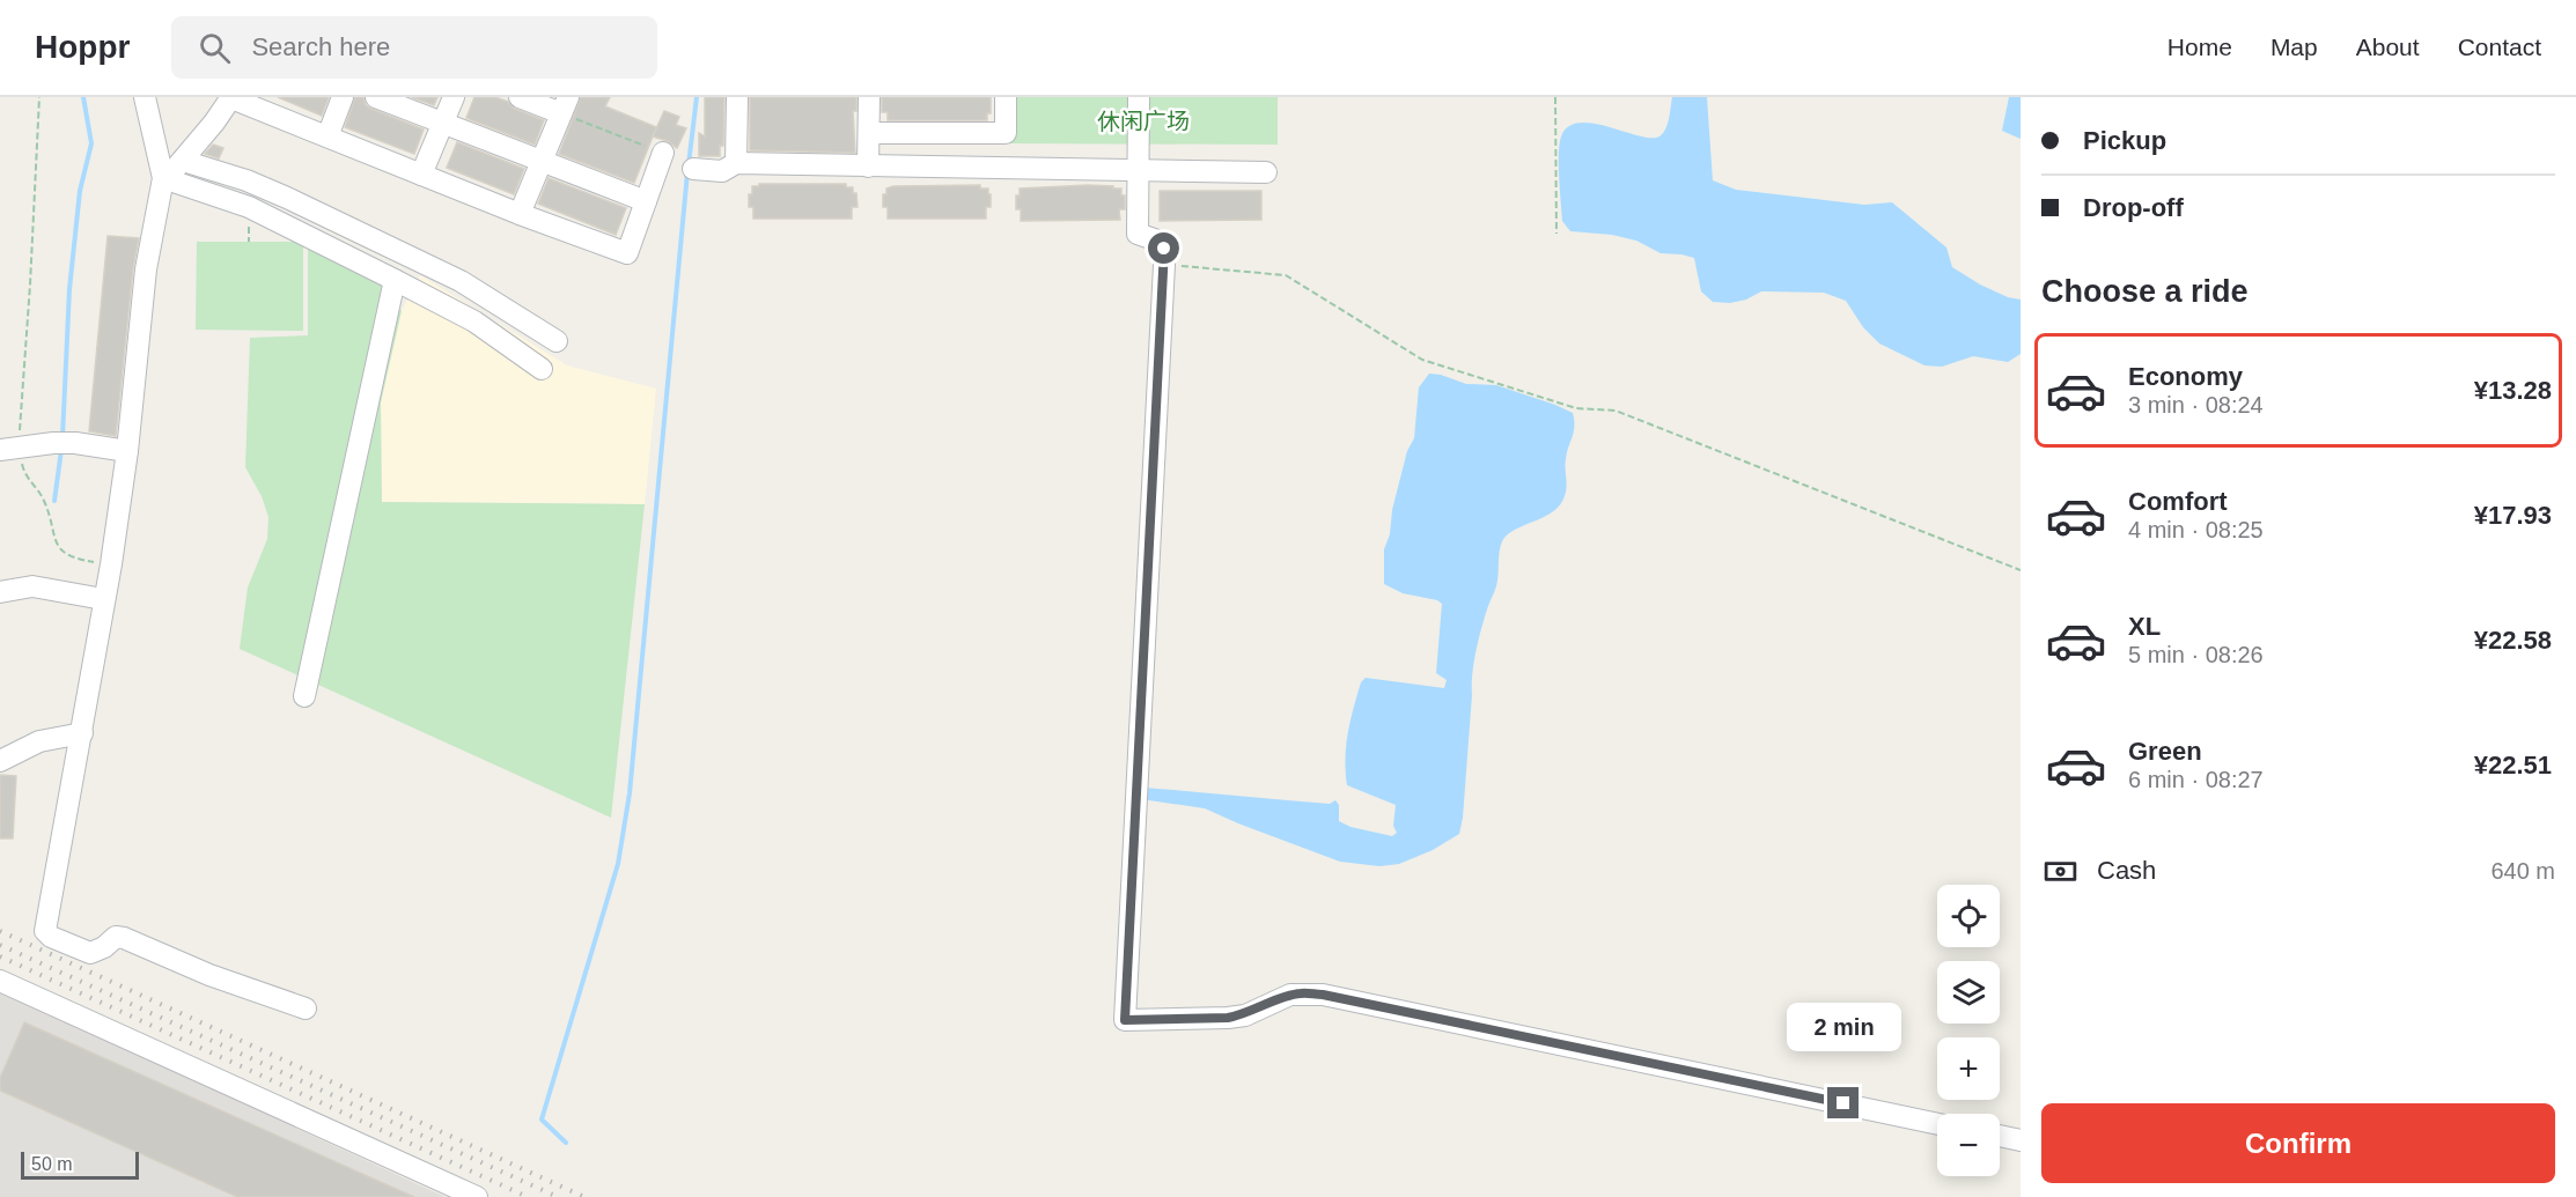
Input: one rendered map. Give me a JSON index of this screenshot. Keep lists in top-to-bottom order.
{
  "parks": ["休闲广场"],
  "scale_bar": "50 m",
  "page": {
    "header": "Hoppr",
    "search": "Search here",
    "nav": [
      "Home",
      "Map",
      "About",
      "Contact"
    ],
    "banner": ["Pickup", "Drop-off"],
    "heading": "Choose a ride",
    "list": [
      {
        "name": "Economy",
        "note": "3 min · 08:24",
        "value": "¥13.28"
      },
      {
        "name": "Comfort",
        "note": "4 min · 08:25",
        "value": "¥17.93"
      },
      {
        "name": "XL",
        "note": "5 min · 08:26",
        "value": "¥22.58"
      },
      {
        "name": "Green",
        "note": "6 min · 08:27",
        "value": "¥22.51"
      }
    ],
    "pay": ["Cash", "640 m"],
    "map_buttons": ["+", "−"],
    "bubble": "2 min",
    "buttons": "Confirm",
    "scale": "50 m"
  }
}
